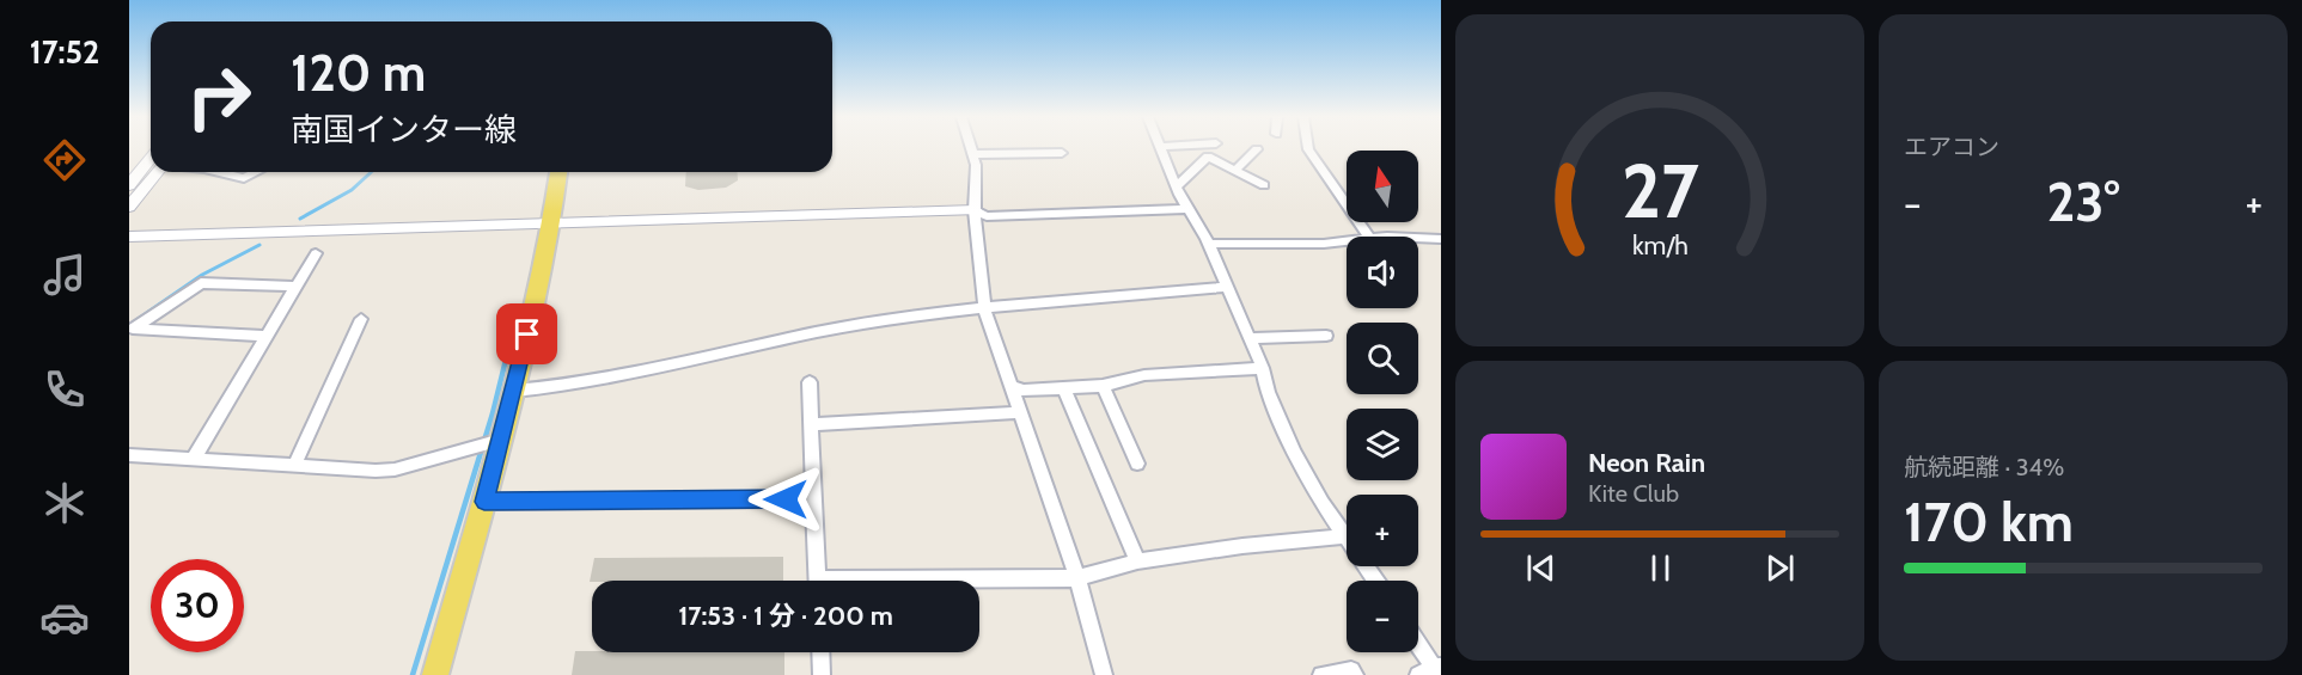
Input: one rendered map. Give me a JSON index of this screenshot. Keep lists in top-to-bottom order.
{
  "north": "top",
  "page": {
    "tabs": "17:52",
    "tile": [
      "エアコン",
      ["航続距離 · 34%", "170 km"]
    ],
    "turn": ["120 m", "南国インター線"],
    "map_buttons": ["+", "−"],
    "heat": ["−", "23°", "+"],
    "song": ["Neon Rain", "Kite Club"],
    "limit": "30",
    "trip": "17:53 · 1 分 · 200 m",
    "gauge": ["27", "km/h"]
  }
}
